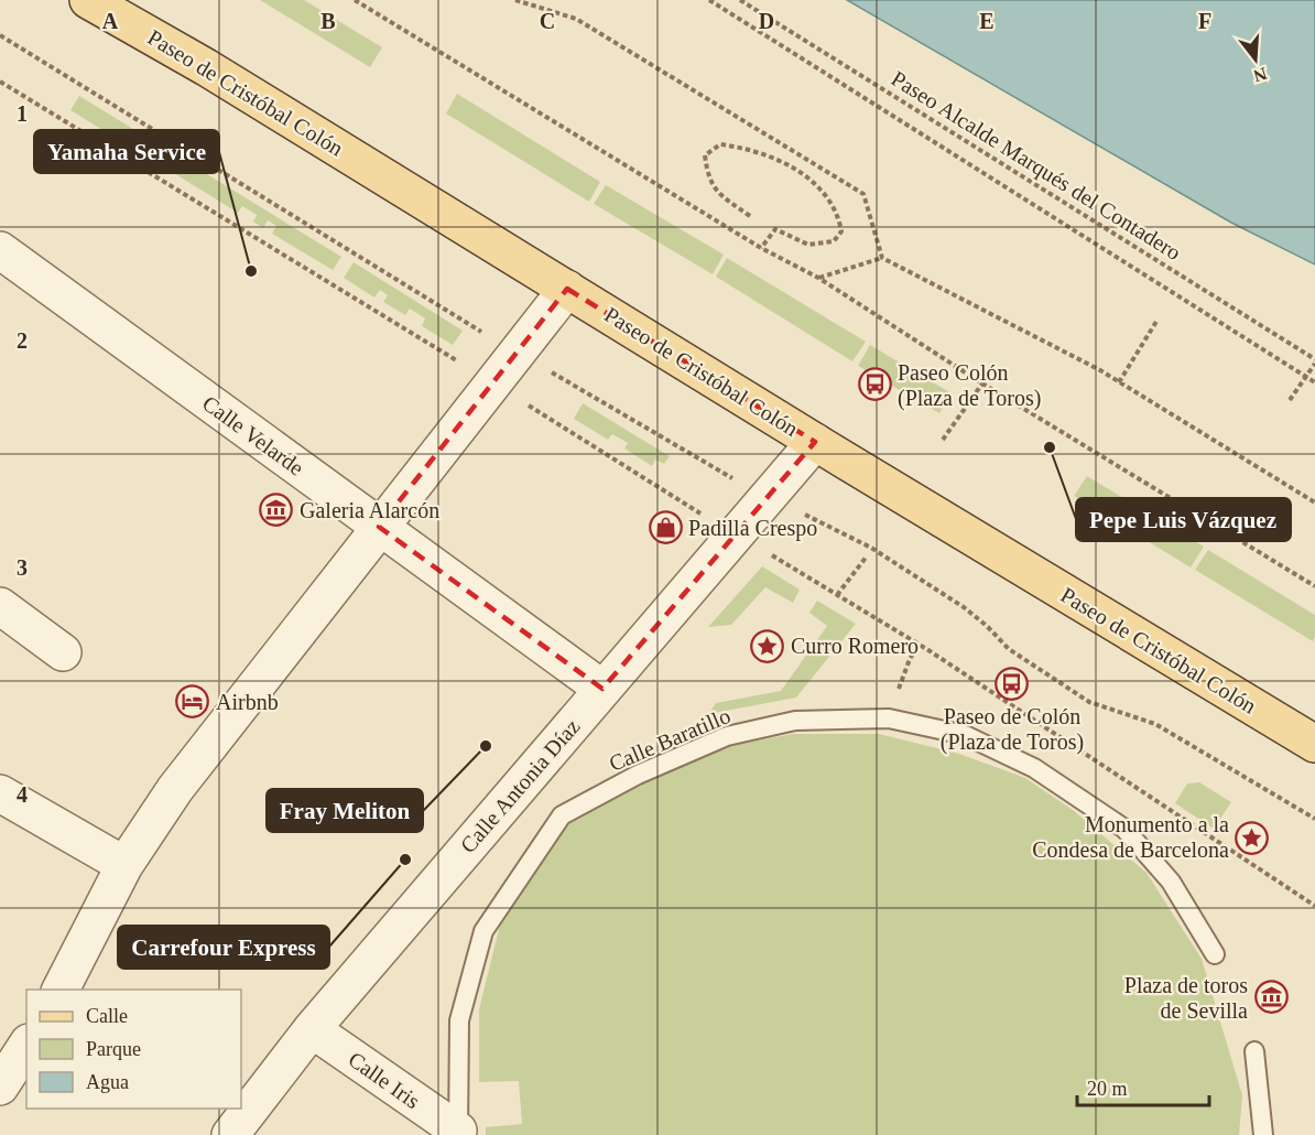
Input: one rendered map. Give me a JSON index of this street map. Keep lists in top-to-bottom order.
{
  "streets": {
    "main road": ["Paseo de Cristóbal Colón"],
    "street": ["Calle Velarde", "Calle Antonia Díaz", "Calle Iris"],
    "lane": ["Calle Baratillo"],
    "path": ["Paseo Alcalde Marqués del Contadero"]
  },
  "crossings": [
    ["Paseo de Cristóbal Colón", "Calle Antonia Díaz"],
    ["Calle Velarde", "Calle Antonia Díaz"],
    ["Calle Baratillo", "Calle Iris"],
    ["Calle Antonia Díaz", "Calle Iris"]
  ],
  "places": {
    "other": [
      "Yamaha Service",
      "Pepe Luis Vázquez",
      "Fray Meliton",
      "Carrefour Express"
    ],
    "bus stop": ["Paseo Colón (Plaza de Toros)", "Paseo de Colón (Plaza de Toros)"],
    "museum": ["Galeria Alarcón", "Plaza de toros de Sevilla"],
    "shop": ["Padilla Crespo"],
    "place": ["Curro Romero", "Monumento a la Condesa de Barcelona"],
    "hotel": ["Airbnb"]
  },
  "legend": ["Calle", "Parque", "Agua"],
  "scale_bar": "20 m",
  "north": "bottom",
  "grid": {
    "columns": [
      "A",
      "B",
      "C",
      "D",
      "E",
      "F"
    ],
    "rows": [
      "1",
      "2",
      "3",
      "4"
    ]
  }
}
